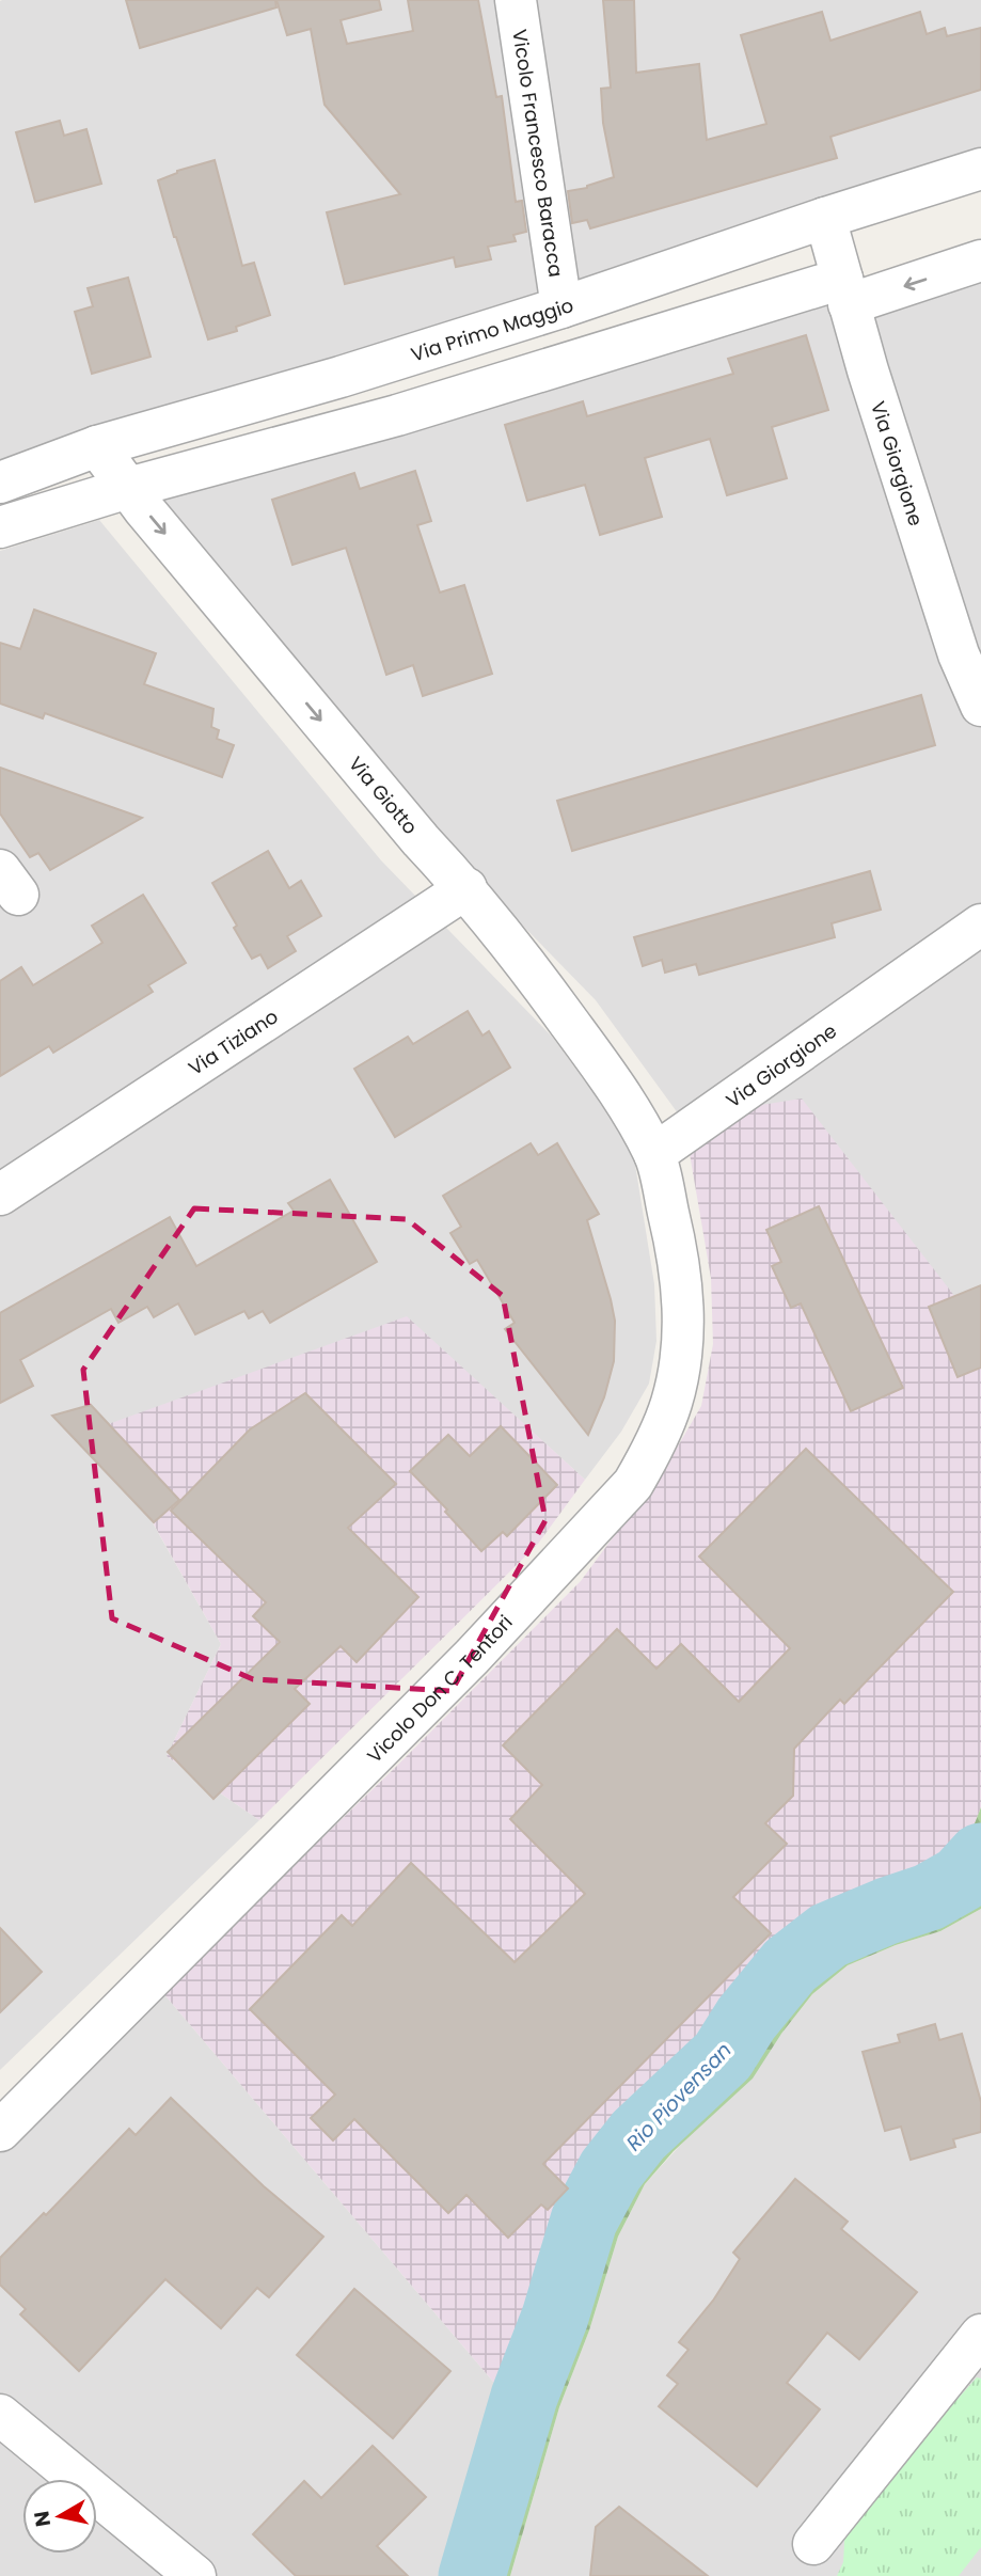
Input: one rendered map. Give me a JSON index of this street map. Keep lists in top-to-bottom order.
{
  "streets": {
    "street": [
      "Vicolo Francesco Baracca",
      "Via Primo Maggio",
      "Via Giorgione",
      "Via Giotto",
      "Via Tiziano",
      "Vicolo Don C. Tentori"
    ]
  },
  "crossings": [
    ["Vicolo Francesco Baracca", "Via Primo Maggio"],
    ["Via Primo Maggio", "Via Giorgione"],
    ["Via Primo Maggio", "Via Giotto"],
    ["Via Giorgione", "Via Giotto"],
    ["Via Giorgione", "Vicolo Don C. Tentori"],
    ["Via Giotto", "Via Tiziano"],
    ["Via Giotto", "Vicolo Don C. Tentori"]
  ],
  "one_way": ["Via Giotto"],
  "water": ["Rio Piovensan"],
  "north": "left"
}
